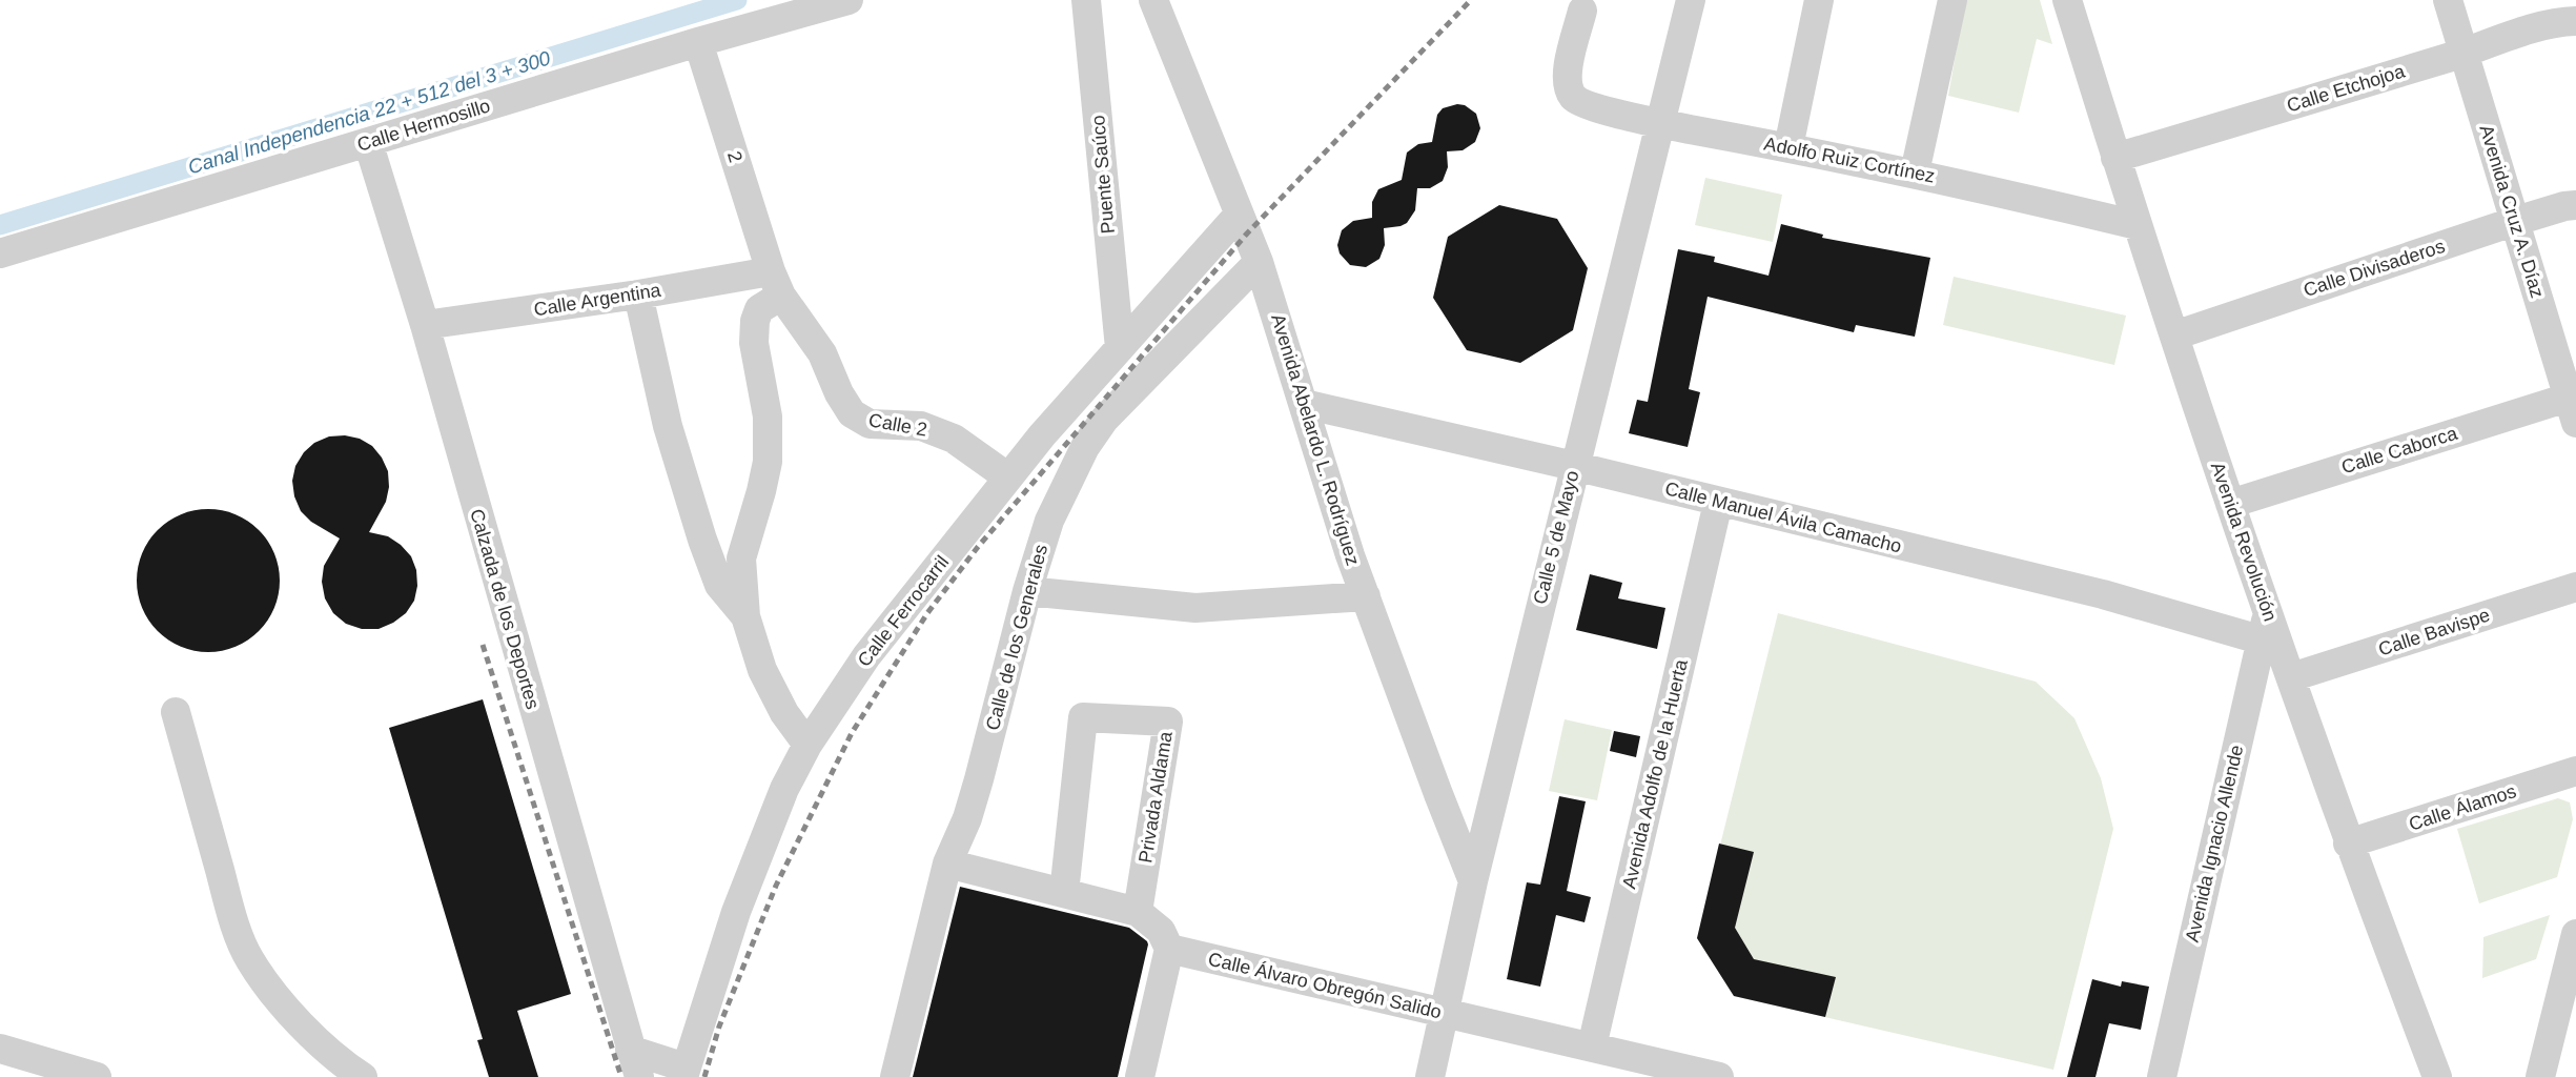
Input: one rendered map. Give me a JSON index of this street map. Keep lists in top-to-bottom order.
{
  "streets": {
    "street": [
      "Calle Etchojoa",
      "Calle Hermosillo",
      "2",
      "Adolfo Ruiz Cortínez",
      "Puente Saúco",
      "Avenida Cruz A. Díaz",
      "Calle Divisaderos",
      "Calle Argentina",
      "Calle 2",
      "Avenida Abelardo L. Rodríguez",
      "Calle Caborca",
      "Calle Manuel Ávila Camacho",
      "Calle 5 de Mayo",
      "Avenida Revolución",
      "Calzada de los Deportes",
      "Calle Ferrocarril",
      "Calle Bavispe",
      "Calle de los Generales",
      "Avenida Adolfo de la Huerta",
      "Privada Aldama",
      "Calle Álamos",
      "Avenida Ignacio Allende",
      "Calle Álvaro Obregón Salido"
    ]
  },
  "crossings": [
    ["Calle Etchojoa", "Avenida Cruz A. Díaz"],
    ["Calle Etchojoa", "Avenida Revolución"],
    ["Calle Hermosillo", "2"],
    ["Calle Hermosillo", "Calzada de los Deportes"],
    ["2", "Calle Argentina"],
    ["2", "Calle 2"],
    ["Adolfo Ruiz Cortínez", "Calle 5 de Mayo"],
    ["Adolfo Ruiz Cortínez", "Avenida Revolución"],
    ["Puente Saúco", "Calle Ferrocarril"],
    ["Avenida Cruz A. Díaz", "Calle Divisaderos"],
    ["Avenida Cruz A. Díaz", "Calle Caborca"],
    ["Calle Divisaderos", "Avenida Revolución"],
    ["Calle Argentina", "Calle 2"],
    ["Calle Argentina", "Calzada de los Deportes"],
    ["Calle 2", "Calle Ferrocarril"],
    ["Avenida Abelardo L. Rodríguez", "Calle Manuel Ávila Camacho"],
    ["Avenida Abelardo L. Rodríguez", "Calle 5 de Mayo"],
    ["Avenida Abelardo L. Rodríguez", "Calle Ferrocarril"],
    ["Avenida Abelardo L. Rodríguez", "Calle de los Generales"],
    ["Calle Caborca", "Avenida Revolución"],
    ["Calle Manuel Ávila Camacho", "Calle 5 de Mayo"],
    ["Calle Manuel Ávila Camacho", "Avenida Adolfo de la Huerta"],
    ["Calle Manuel Ávila Camacho", "Avenida Ignacio Allende"],
    ["Calle 5 de Mayo", "Calle Álvaro Obregón Salido"],
    ["Avenida Revolución", "Calle Bavispe"],
    ["Avenida Revolución", "Calle Álamos"],
    ["Avenida Revolución", "Avenida Ignacio Allende"],
    ["Avenida Adolfo de la Huerta", "Calle Álvaro Obregón Salido"]
  ],
  "water": ["Canal Independencia 22 + 512 del 3 + 300"]
}
